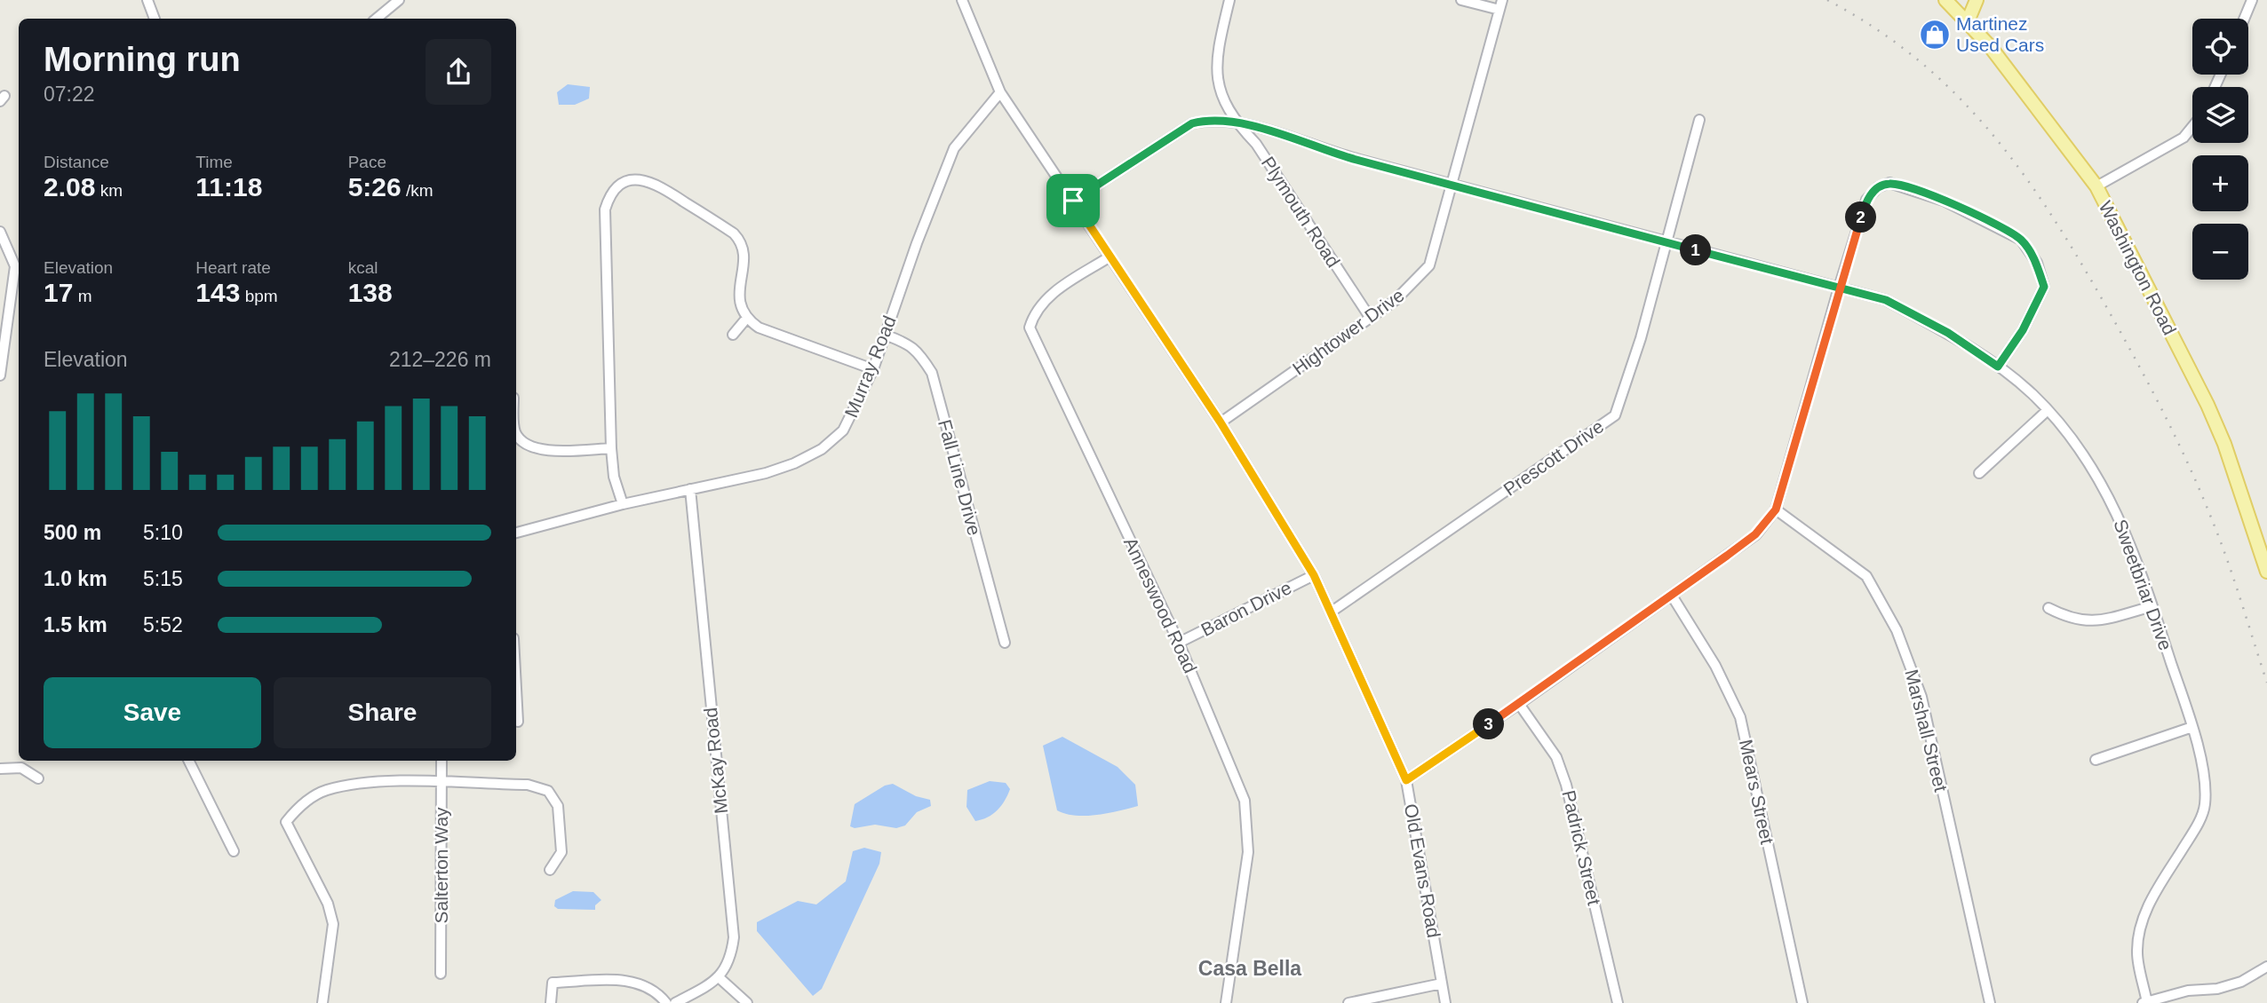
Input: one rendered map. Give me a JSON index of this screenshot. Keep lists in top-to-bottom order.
{
  "streets": {
    "main road": ["Washington Road"],
    "street": [
      "Plymouth Road",
      "Hightower Drive",
      "Murray Road",
      "Prescott Drive",
      "Fall Line Drive",
      "Sweetbriar Drive",
      "Anneswood Road",
      "Baron Drive",
      "Marshall Street",
      "McKay Road",
      "Mears Street",
      "Padrick Street",
      "Salterton Way",
      "Old Evans Road"
    ]
  },
  "crossings": [
    ["Plymouth Road", "Hightower Drive"],
    ["Plymouth Road", "Sweetbriar Drive"],
    ["Hightower Drive", "Sweetbriar Drive"],
    ["Hightower Drive", "Old Evans Road"],
    ["Murray Road", "Fall Line Drive"],
    ["Murray Road", "McKay Road"],
    ["Murray Road", "Old Evans Road"],
    ["Prescott Drive", "Sweetbriar Drive"],
    ["Prescott Drive", "Old Evans Road"],
    ["Sweetbriar Drive", "Old Evans Road"],
    ["Anneswood Road", "Baron Drive"],
    ["Anneswood Road", "Old Evans Road"],
    ["Baron Drive", "Old Evans Road"]
  ],
  "districts": ["Casa Bella"],
  "places": {
    "shop": ["Martinez Used Cars"]
  },
  "page": {
    "map_buttons": ["+", "−"],
    "heading": ["Morning run", "07:22"],
    "stats": [
      ["Distance", "2.08 km"],
      ["Time", "11:18"],
      ["Pace", "5:26 /km"],
      ["Elevation", "17 m"],
      ["Heart rate", "143 bpm"],
      ["kcal", "138"]
    ],
    "pins": ["2", "1", "3"],
    "chart": ["Elevation", "212–226 m"],
    "list": [
      {
        "name": "500 m",
        "note": "5:10"
      },
      {
        "name": "1.0 km",
        "note": "5:15"
      },
      {
        "name": "1.5 km",
        "note": "5:52"
      }
    ],
    "buttons": ["Save", "Share"]
  }
}
